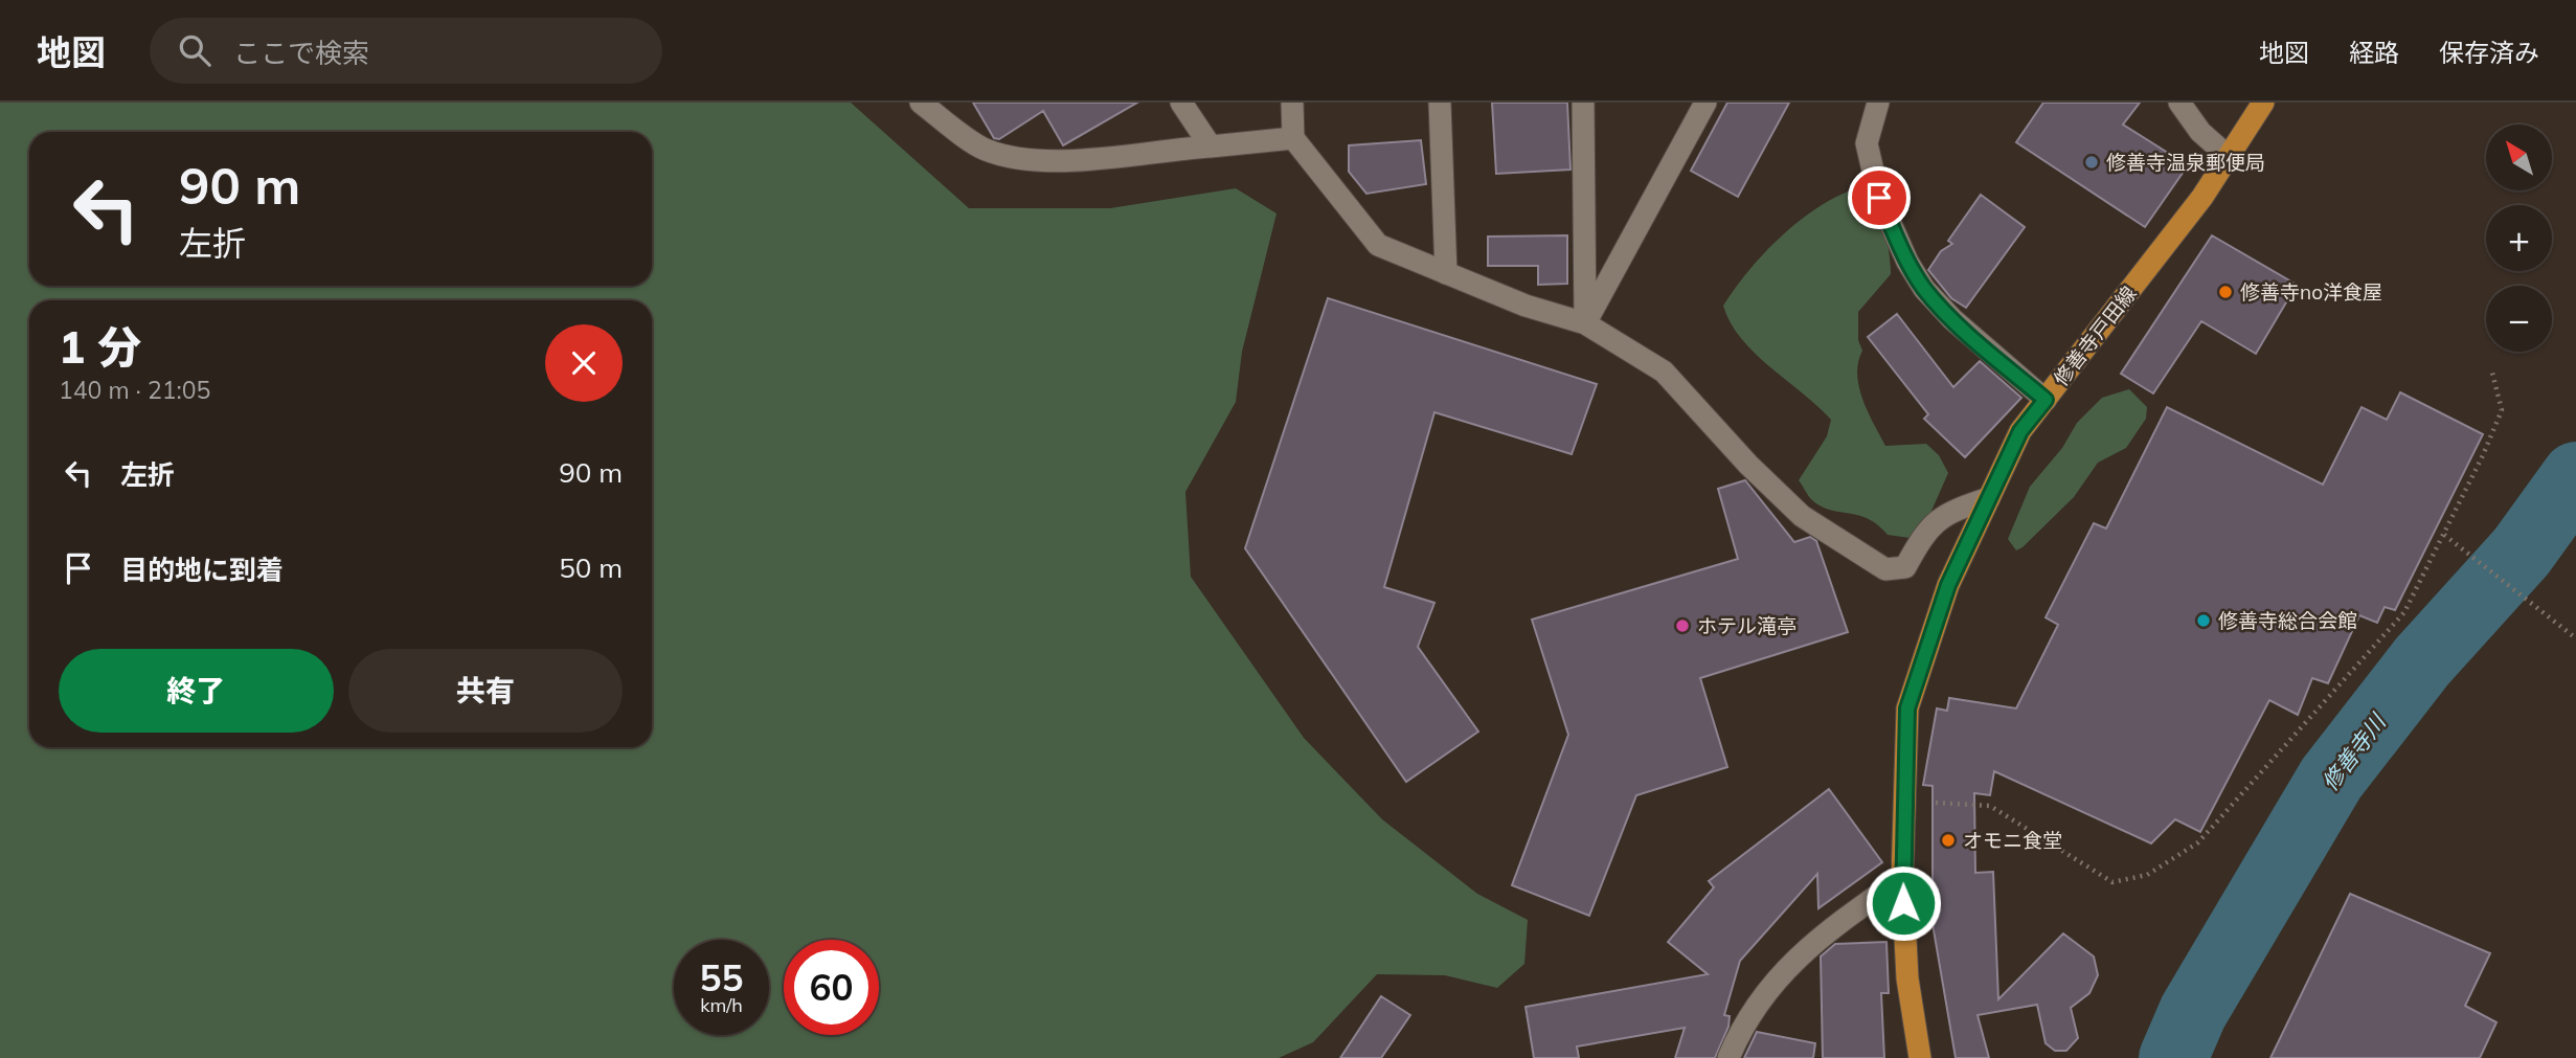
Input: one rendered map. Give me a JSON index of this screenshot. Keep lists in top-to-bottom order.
{
  "streets": {
    "main road": ["修善寺戸田線"]
  },
  "water": ["修善寺川"],
  "places": [
    "修善寺温泉郵便局",
    "修善寺no洋食屋",
    "修善寺総合会館",
    "ホテル滝亭",
    "オモニ食堂"
  ],
  "north": "top left",
  "page": {
    "header": "地図",
    "search": "ここで検索",
    "nav": ["地図", "経路", "保存済み"],
    "map_buttons": ["+", "−"],
    "turn": ["90 m", "左折"],
    "heading": ["1 分", "140 m · 21:05"],
    "list": [
      {
        "name": "左折",
        "value": "90 m"
      },
      {
        "name": "目的地に到着",
        "value": "50 m"
      }
    ],
    "buttons": ["終了", "共有"],
    "speed": "55 km/h",
    "limit": "60"
  }
}
